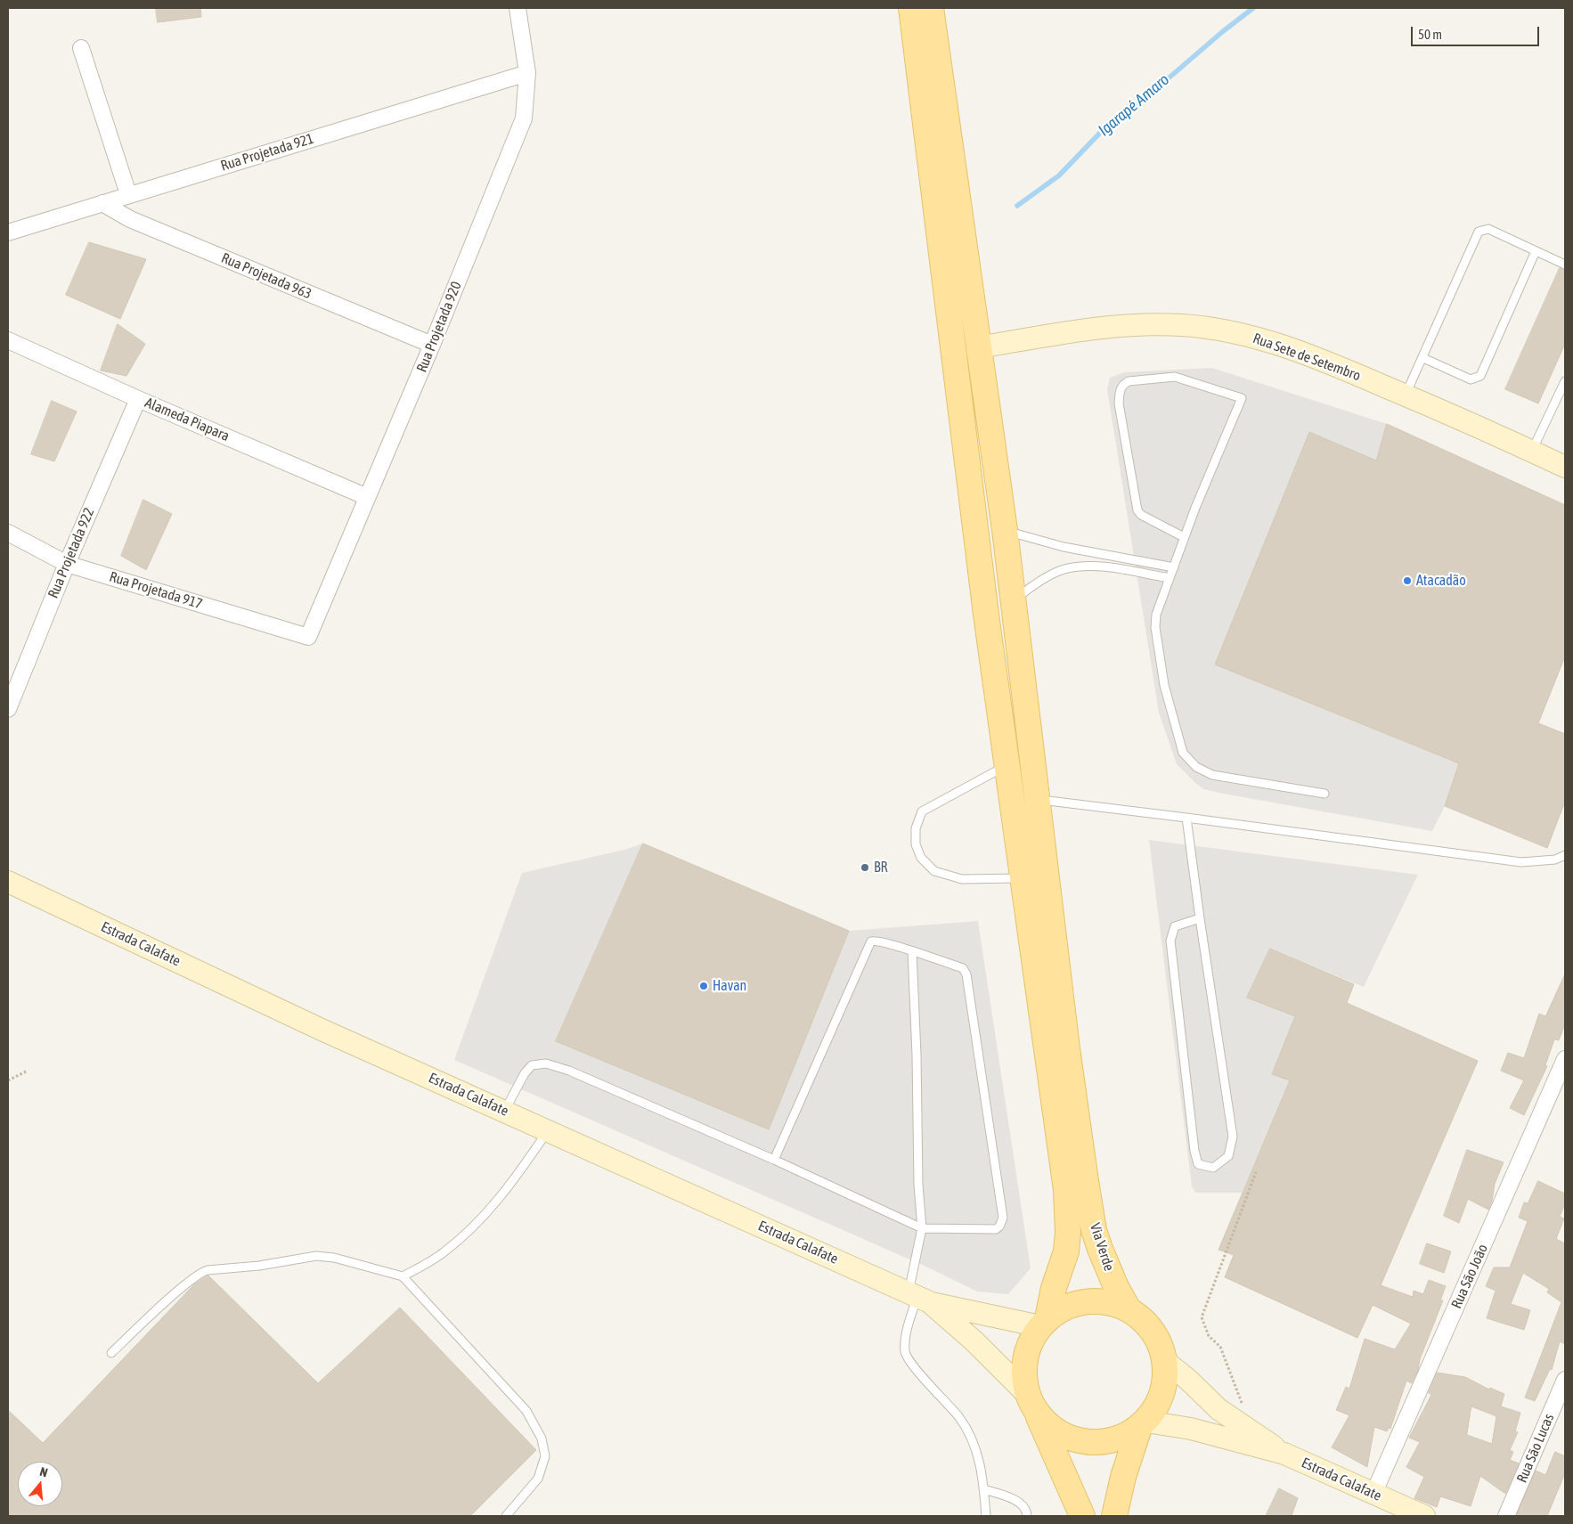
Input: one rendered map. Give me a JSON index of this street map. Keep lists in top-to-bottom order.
{
  "streets": {
    "main road": ["Via Verde"],
    "street": [
      "Rua Projetada 921",
      "Rua Projetada 963",
      "Rua Projetada 920",
      "Rua Sete de Setembro",
      "Alameda Piapara",
      "Rua Projetada 922",
      "Rua Projetada 917",
      "Estrada Calafate",
      "Rua São João",
      "Rua São Lucas"
    ]
  },
  "crossings": [
    ["Rua Projetada 921", "Rua Projetada 963"],
    ["Rua Projetada 921", "Rua Projetada 920"],
    ["Rua Projetada 963", "Rua Projetada 920"],
    ["Rua Projetada 920", "Alameda Piapara"],
    ["Rua Projetada 920", "Rua Projetada 917"],
    ["Alameda Piapara", "Rua Projetada 922"],
    ["Rua Projetada 922", "Rua Projetada 917"],
    ["Estrada Calafate", "Via Verde"],
    ["Estrada Calafate", "Rua São João"]
  ],
  "water": ["Igarapé Amaro"],
  "places": ["Atacadão", "BR", "Havan"],
  "scale_bar": "50 m",
  "north": "top"
}
